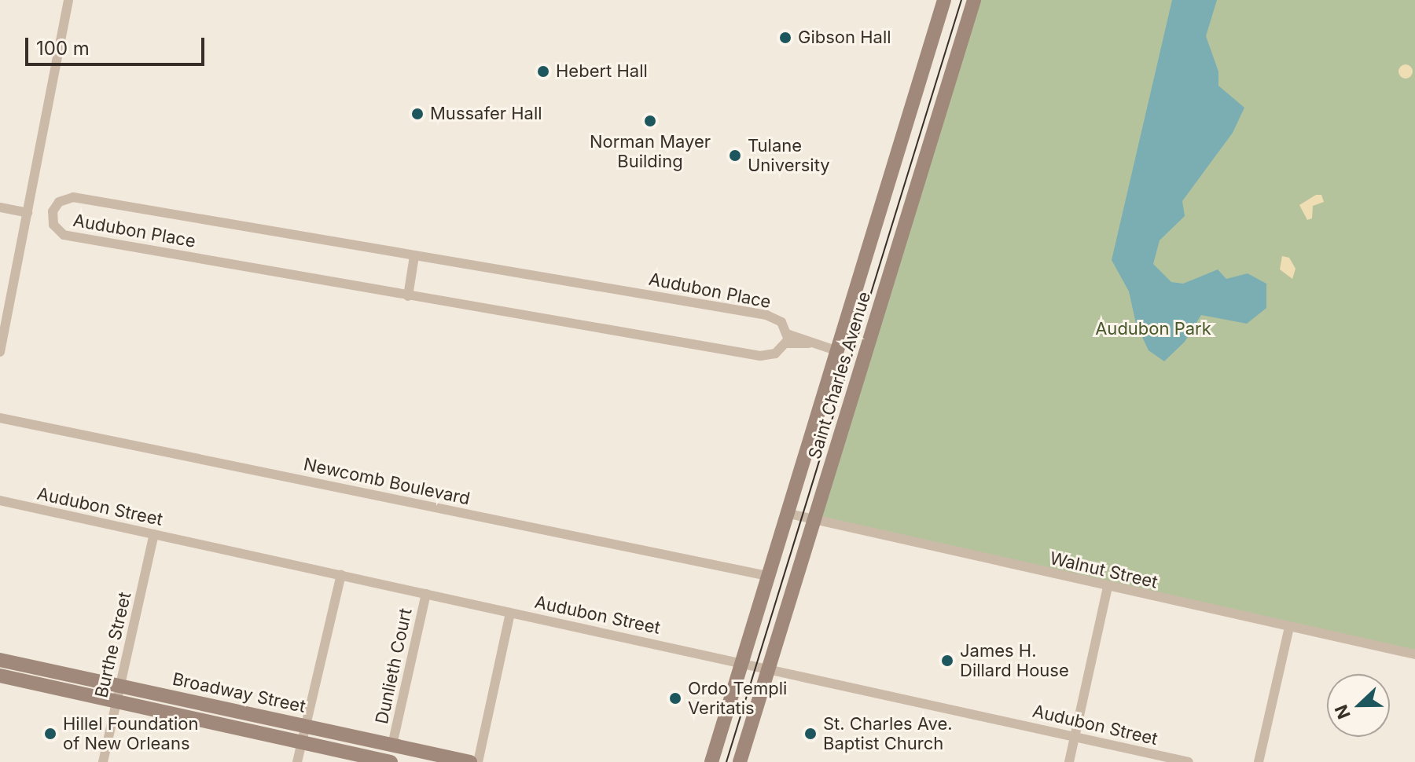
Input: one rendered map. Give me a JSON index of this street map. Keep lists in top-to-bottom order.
{
  "streets": {
    "main road": ["Saint Charles Avenue", "Broadway Street"],
    "street": [
      "Audubon Place",
      "Newcomb Boulevard",
      "Audubon Street",
      "Walnut Street",
      "Burthe Street",
      "Dunlieth Court"
    ]
  },
  "crossings": [
    ["Saint Charles Avenue", "Newcomb Boulevard"],
    ["Saint Charles Avenue", "Audubon Street"],
    ["Saint Charles Avenue", "Walnut Street"],
    ["Audubon Street", "Burthe Street"],
    ["Audubon Street", "Dunlieth Court"],
    ["Burthe Street", "Broadway Street"],
    ["Dunlieth Court", "Broadway Street"]
  ],
  "parks": ["Audubon Park"],
  "places": [
    "Gibson Hall",
    "Hebert Hall",
    "Mussafer Hall",
    "Norman Mayer Building",
    "Tulane University",
    "James H. Dillard House",
    "Ordo Templi Veritatis",
    "Hillel Foundation of New Orleans",
    "St. Charles Ave. Baptist Church"
  ],
  "scale_bar": "100 m",
  "north": "left"
}
